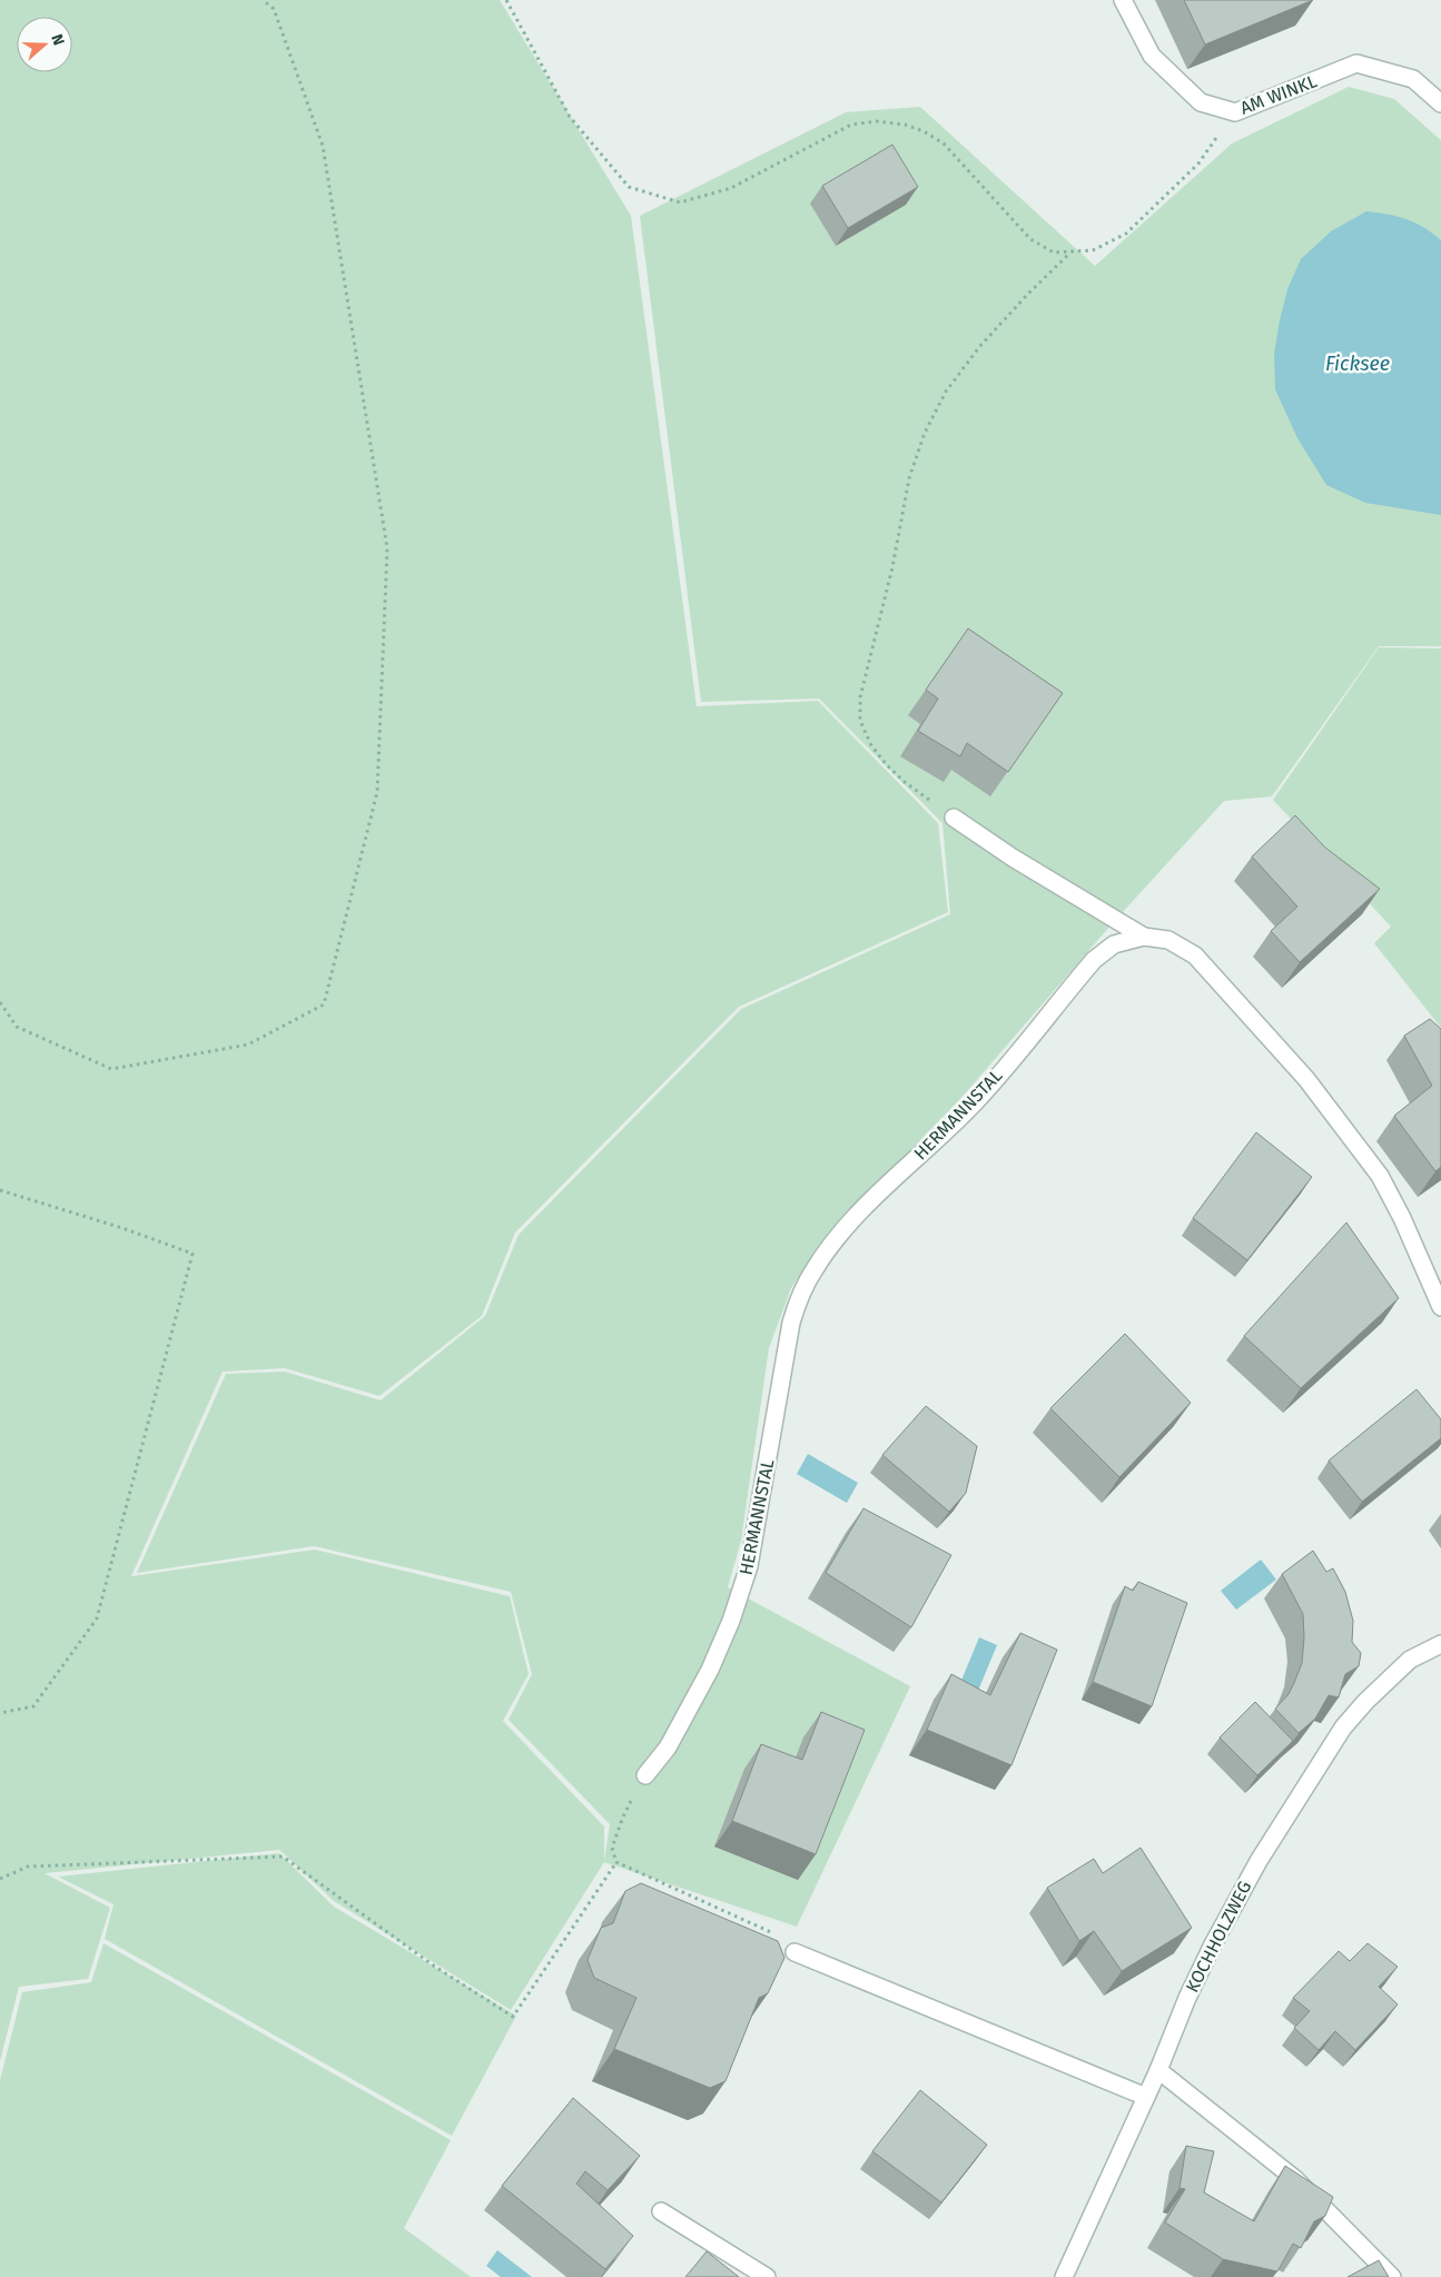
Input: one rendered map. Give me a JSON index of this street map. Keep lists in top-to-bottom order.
{
  "streets": {
    "street": ["AM WINKL", "HERMANNSTAL", "KOCHHOLZWEG"]
  },
  "water": ["Ficksee"],
  "north": "right"
}
